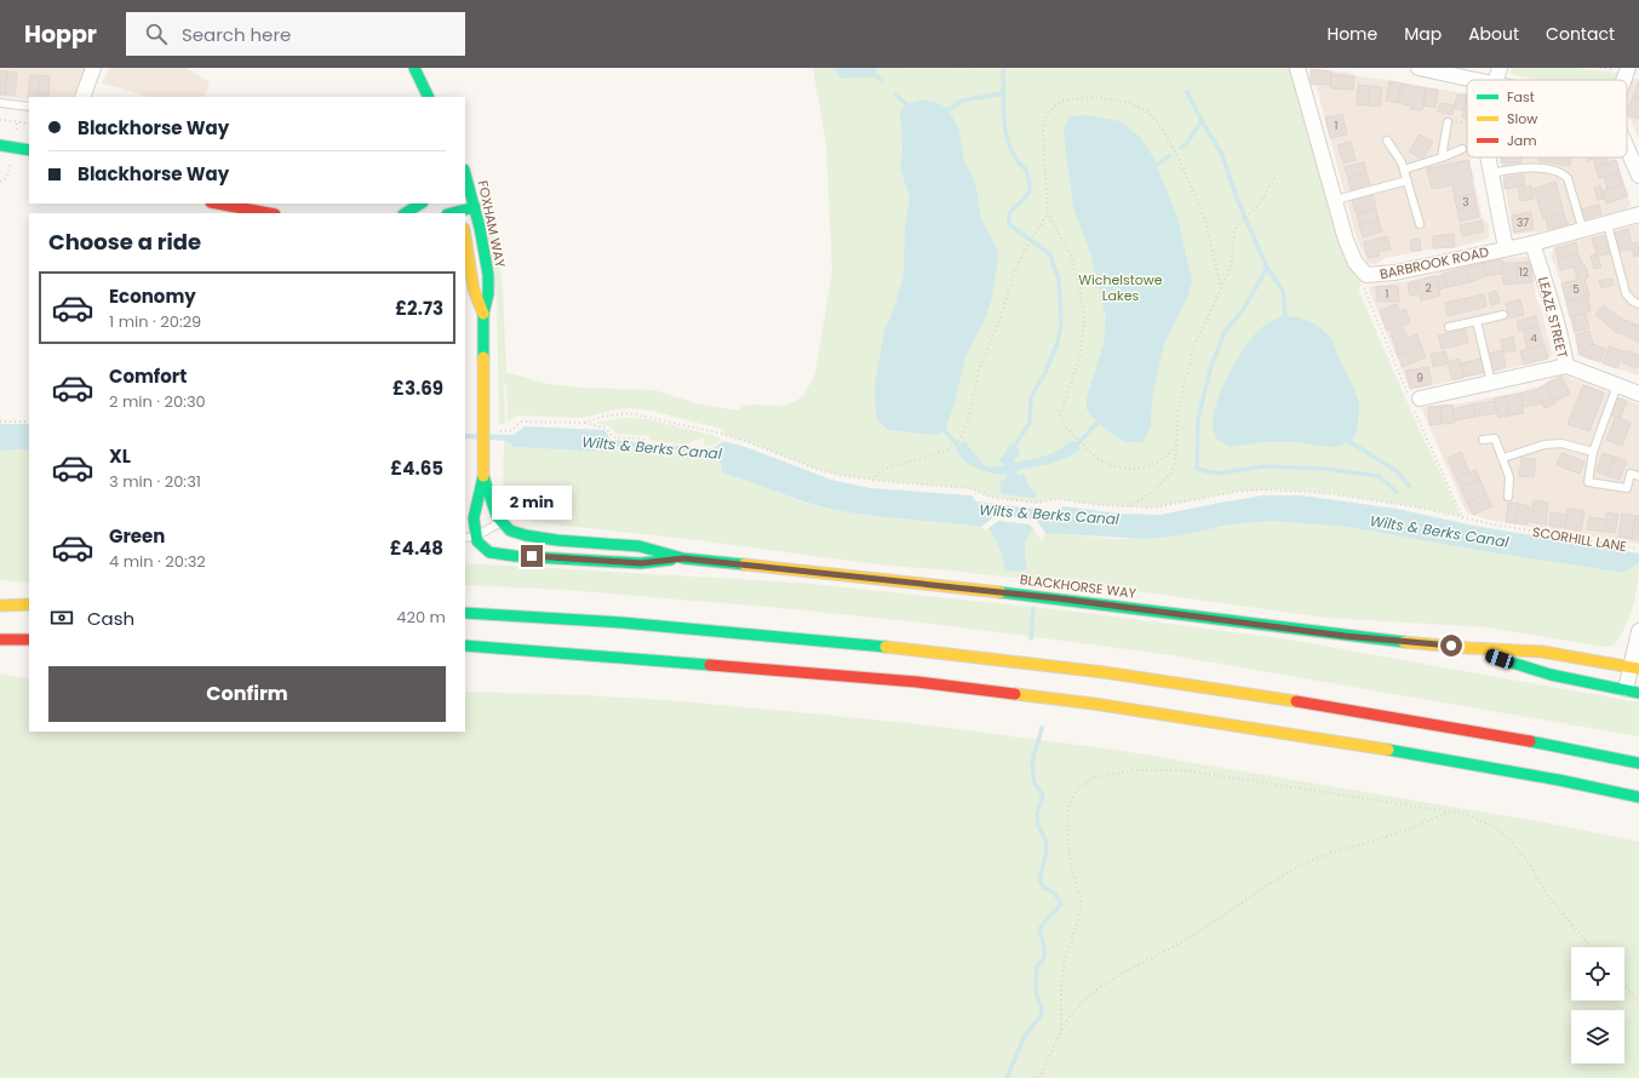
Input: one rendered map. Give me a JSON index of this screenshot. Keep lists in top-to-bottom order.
{
  "streets": {
    "main road": ["FOXHAM WAY", "BLACKHORSE WAY"],
    "street": ["BARBROOK ROAD", "LEAZE STREET"],
    "path": ["SCORHILL LANE"]
  },
  "crossings": [
    ["FOXHAM WAY", "BLACKHORSE WAY"],
    ["BARBROOK ROAD", "LEAZE STREET"]
  ],
  "water": ["Wilts & Berks Canal"],
  "parks": ["Wichelstowe Lakes"],
  "house_numbers": [
    "1",
    "3",
    "37",
    "12",
    "2",
    "5",
    "1",
    "4",
    "9"
  ],
  "legend": ["Fast", "Slow", "Jam"],
  "page": {
    "header": "Hoppr",
    "search": "Search here",
    "nav": [
      "Home",
      "Map",
      "About",
      "Contact"
    ],
    "banner": ["Blackhorse Way", "Blackhorse Way"],
    "heading": "Choose a ride",
    "list": [
      {
        "name": "Economy",
        "note": "1 min · 20:29",
        "value": "£2.73"
      },
      {
        "name": "Comfort",
        "note": "2 min · 20:30",
        "value": "£3.69"
      },
      {
        "name": "XL",
        "note": "3 min · 20:31",
        "value": "£4.65"
      },
      {
        "name": "Green",
        "note": "4 min · 20:32",
        "value": "£4.48"
      }
    ],
    "bubble": "2 min",
    "pay": ["Cash", "420 m"],
    "buttons": "Confirm"
  }
}
